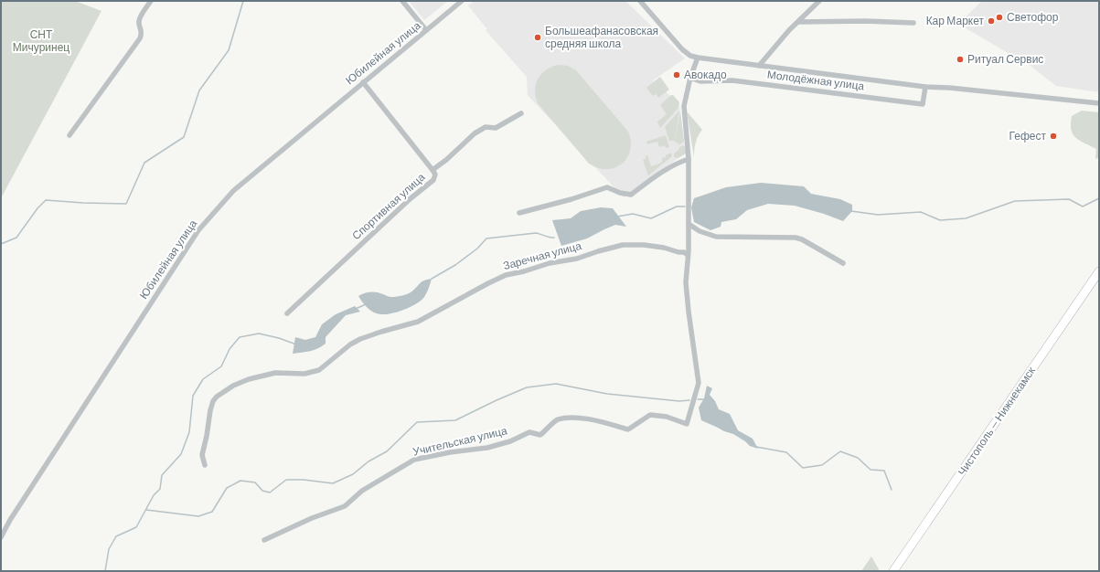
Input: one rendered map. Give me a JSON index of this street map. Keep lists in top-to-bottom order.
{
  "streets": {
    "main road": ["Чистополь — Нижнекамск"],
    "street": [
      "Юбилейная улица",
      "Молодёжная улица",
      "Спортивная улица",
      "Заречная улица",
      "Учительская улица"
    ]
  },
  "crossings": [
    ["Заречная улица", "Учительская улица"]
  ],
  "parks": ["СНТ Мичуринец"],
  "places": [
    "Светофор",
    "Кар Маркет",
    "Большеафанасовская средняя школа",
    "Ритуал Сервис",
    "Авокадо",
    "Гефест"
  ]
}
